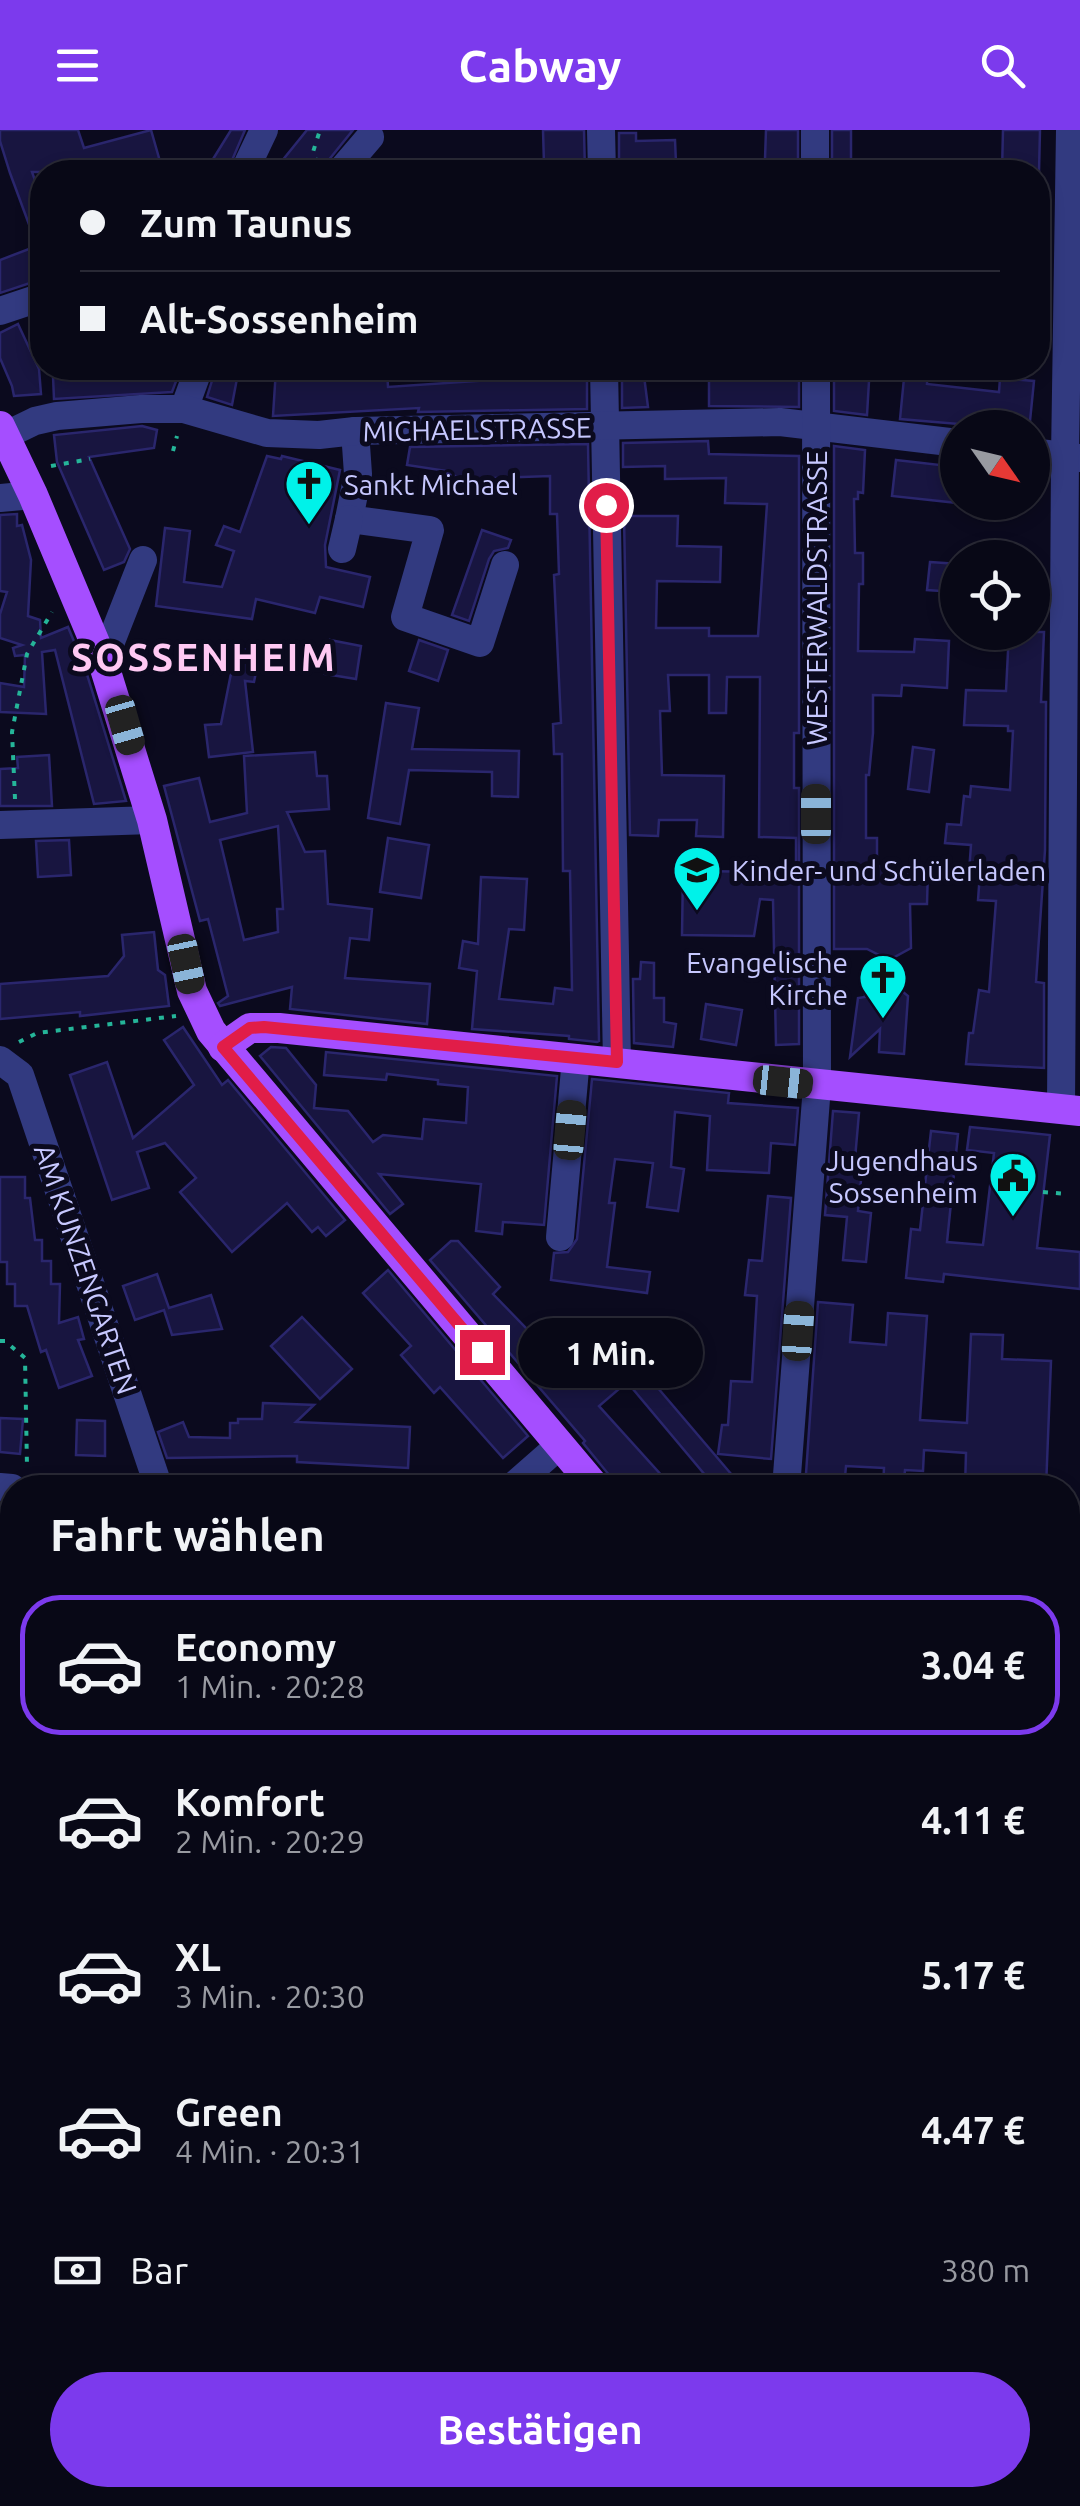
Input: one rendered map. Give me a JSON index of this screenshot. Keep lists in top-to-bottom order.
{
  "streets": {
    "street": ["MICHAELSTRASSE", "WESTERWALDSTRASSE", "AM KUNZENGARTEN"]
  },
  "crossings": [
    ["MICHAELSTRASSE", "WESTERWALDSTRASSE"]
  ],
  "districts": ["SOSSENHEIM"],
  "places": {
    "church": ["Sankt Michael", "Evangelische Kirche"],
    "school or university": ["Kinder- und Schülerladen"],
    "public building": ["Jugendhaus Sossenheim"]
  },
  "north": "bottom right",
  "page": {
    "header": "Cabway",
    "banner": ["Zum Taunus", "Alt-Sossenheim"],
    "bubble": "1 Min.",
    "heading": "Fahrt wählen",
    "list": [
      {
        "name": "Economy",
        "note": "1 Min. · 20:28",
        "value": "3.04 €"
      },
      {
        "name": "Komfort",
        "note": "2 Min. · 20:29",
        "value": "4.11 €"
      },
      {
        "name": "XL",
        "note": "3 Min. · 20:30",
        "value": "5.17 €"
      },
      {
        "name": "Green",
        "note": "4 Min. · 20:31",
        "value": "4.47 €"
      }
    ],
    "pay": ["Bar", "380 m"],
    "buttons": "Bestätigen"
  }
}
